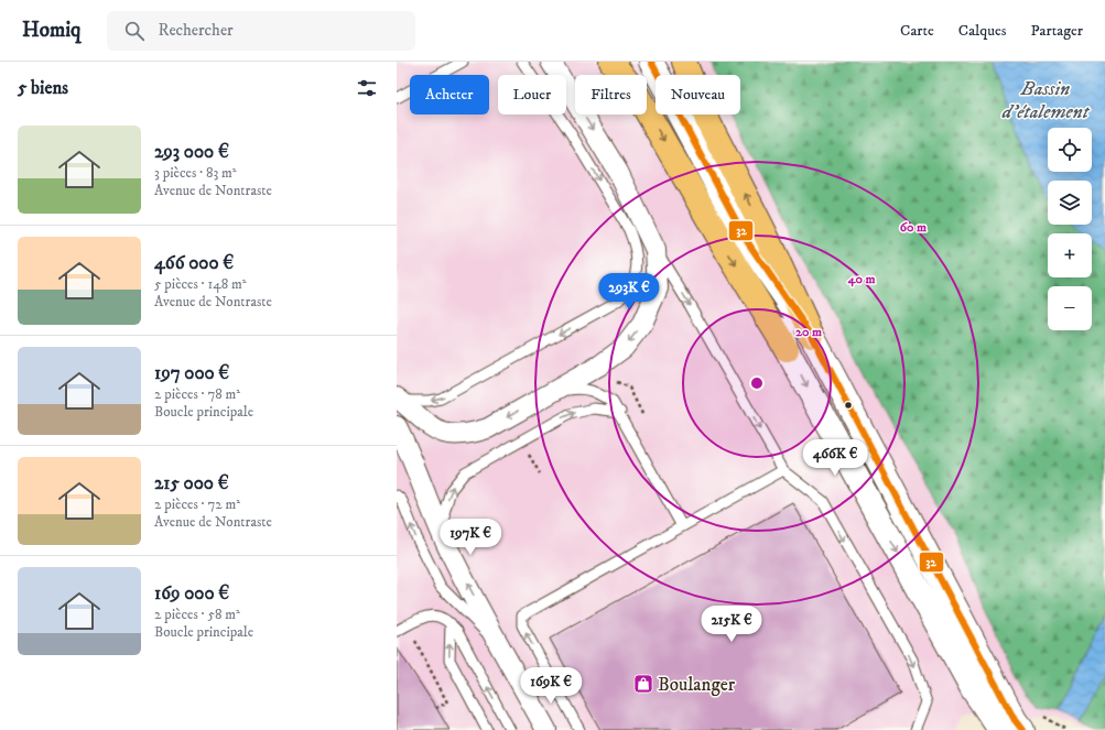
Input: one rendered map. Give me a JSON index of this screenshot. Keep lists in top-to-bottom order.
{
  "water": ["Bassin d'étalement"],
  "places": {
    "shop": ["Boulanger"]
  },
  "lines": ["transit line 32"],
  "page": {
    "header": "Homiq",
    "search": "Rechercher",
    "nav": ["Carte", "Calques", "Partager"],
    "heading": "5 biens",
    "chip": [
      "Acheter",
      "Louer",
      "Filtres",
      "Nouveau"
    ],
    "list": [
      {
        "name": "293 000 €",
        "note": "3 pièces · 83 m² · Avenue de Nontraste"
      },
      {
        "name": "466 000 €",
        "note": "5 pièces · 148 m² · Avenue de Nontraste"
      },
      {
        "name": "197 000 €",
        "note": "2 pièces · 78 m² · Boucle principale"
      },
      {
        "name": "215 000 €",
        "note": "2 pièces · 72 m² · Avenue de Nontraste"
      },
      {
        "name": "169 000 €",
        "note": "2 pièces · 58 m² · Boucle principale"
      }
    ],
    "map_buttons": ["+", "−"],
    "price": [
      "293K €",
      "466K €",
      "197K €",
      "215K €",
      "169K €"
    ]
  },
  "rings": ["60 m", "40 m", "20 m"]
}
